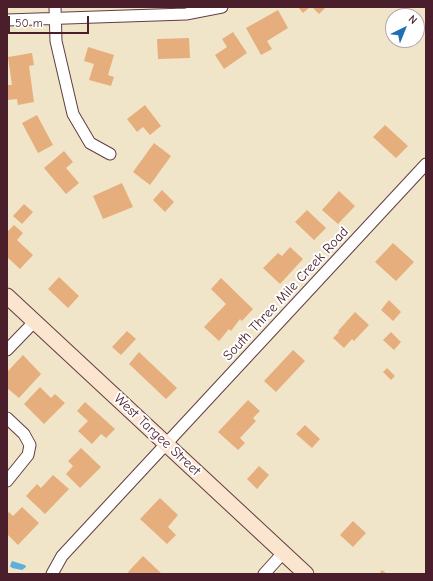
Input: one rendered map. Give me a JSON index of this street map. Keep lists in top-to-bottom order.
{
  "streets": {
    "street": ["South Three Mile Creek Road", "West Targee Street"]
  },
  "crossings": [
    ["South Three Mile Creek Road", "West Targee Street"]
  ],
  "scale_bar": "50 m",
  "north": "top right"
}
